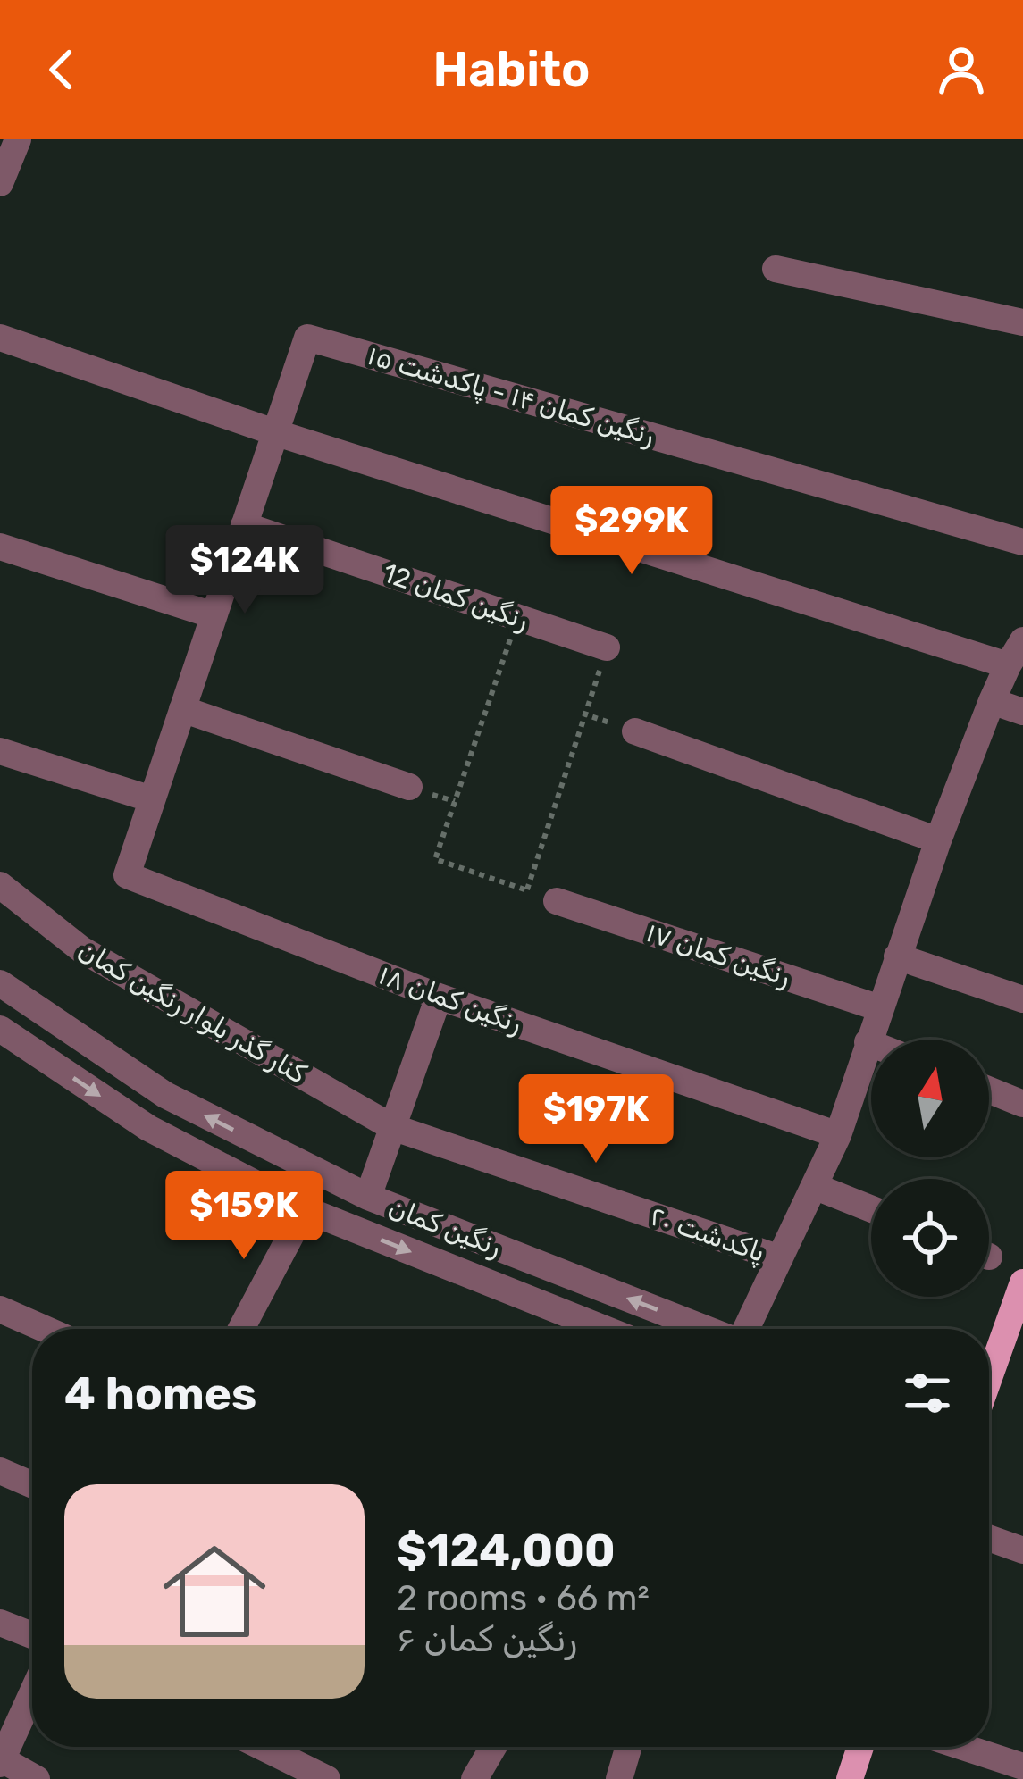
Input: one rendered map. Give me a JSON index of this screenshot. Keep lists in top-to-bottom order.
{
  "streets": {
    "street": [
      "رنگین کمان ۱۴ - پاکدشت ۱۵",
      "رنگین کمان 12",
      "رنگین کمان ۱۷",
      "رنگین کمان ۱۸",
      "کنار گذر بلوار رنگین کمان",
      "رنگین کمان",
      "پاکدشت ۲۰"
    ]
  },
  "crossings": [
    ["رنگین کمان ۱۷", "رنگین کمان"],
    ["رنگین کمان ۱۸", "رنگین کمان"],
    ["کنار گذر بلوار رنگین کمان", "پاکدشت ۲۰"],
    ["رنگین کمان", "پاکدشت ۲۰"]
  ],
  "north": "top",
  "page": {
    "header": "Habito",
    "price": [
      "$299K",
      "$124K",
      "$197K",
      "$159K"
    ],
    "heading": "4 homes",
    "list": [
      {
        "name": "$124,000",
        "note": "2 rooms · 66 m² · رنگین کمان ۶"
      }
    ]
  }
}
